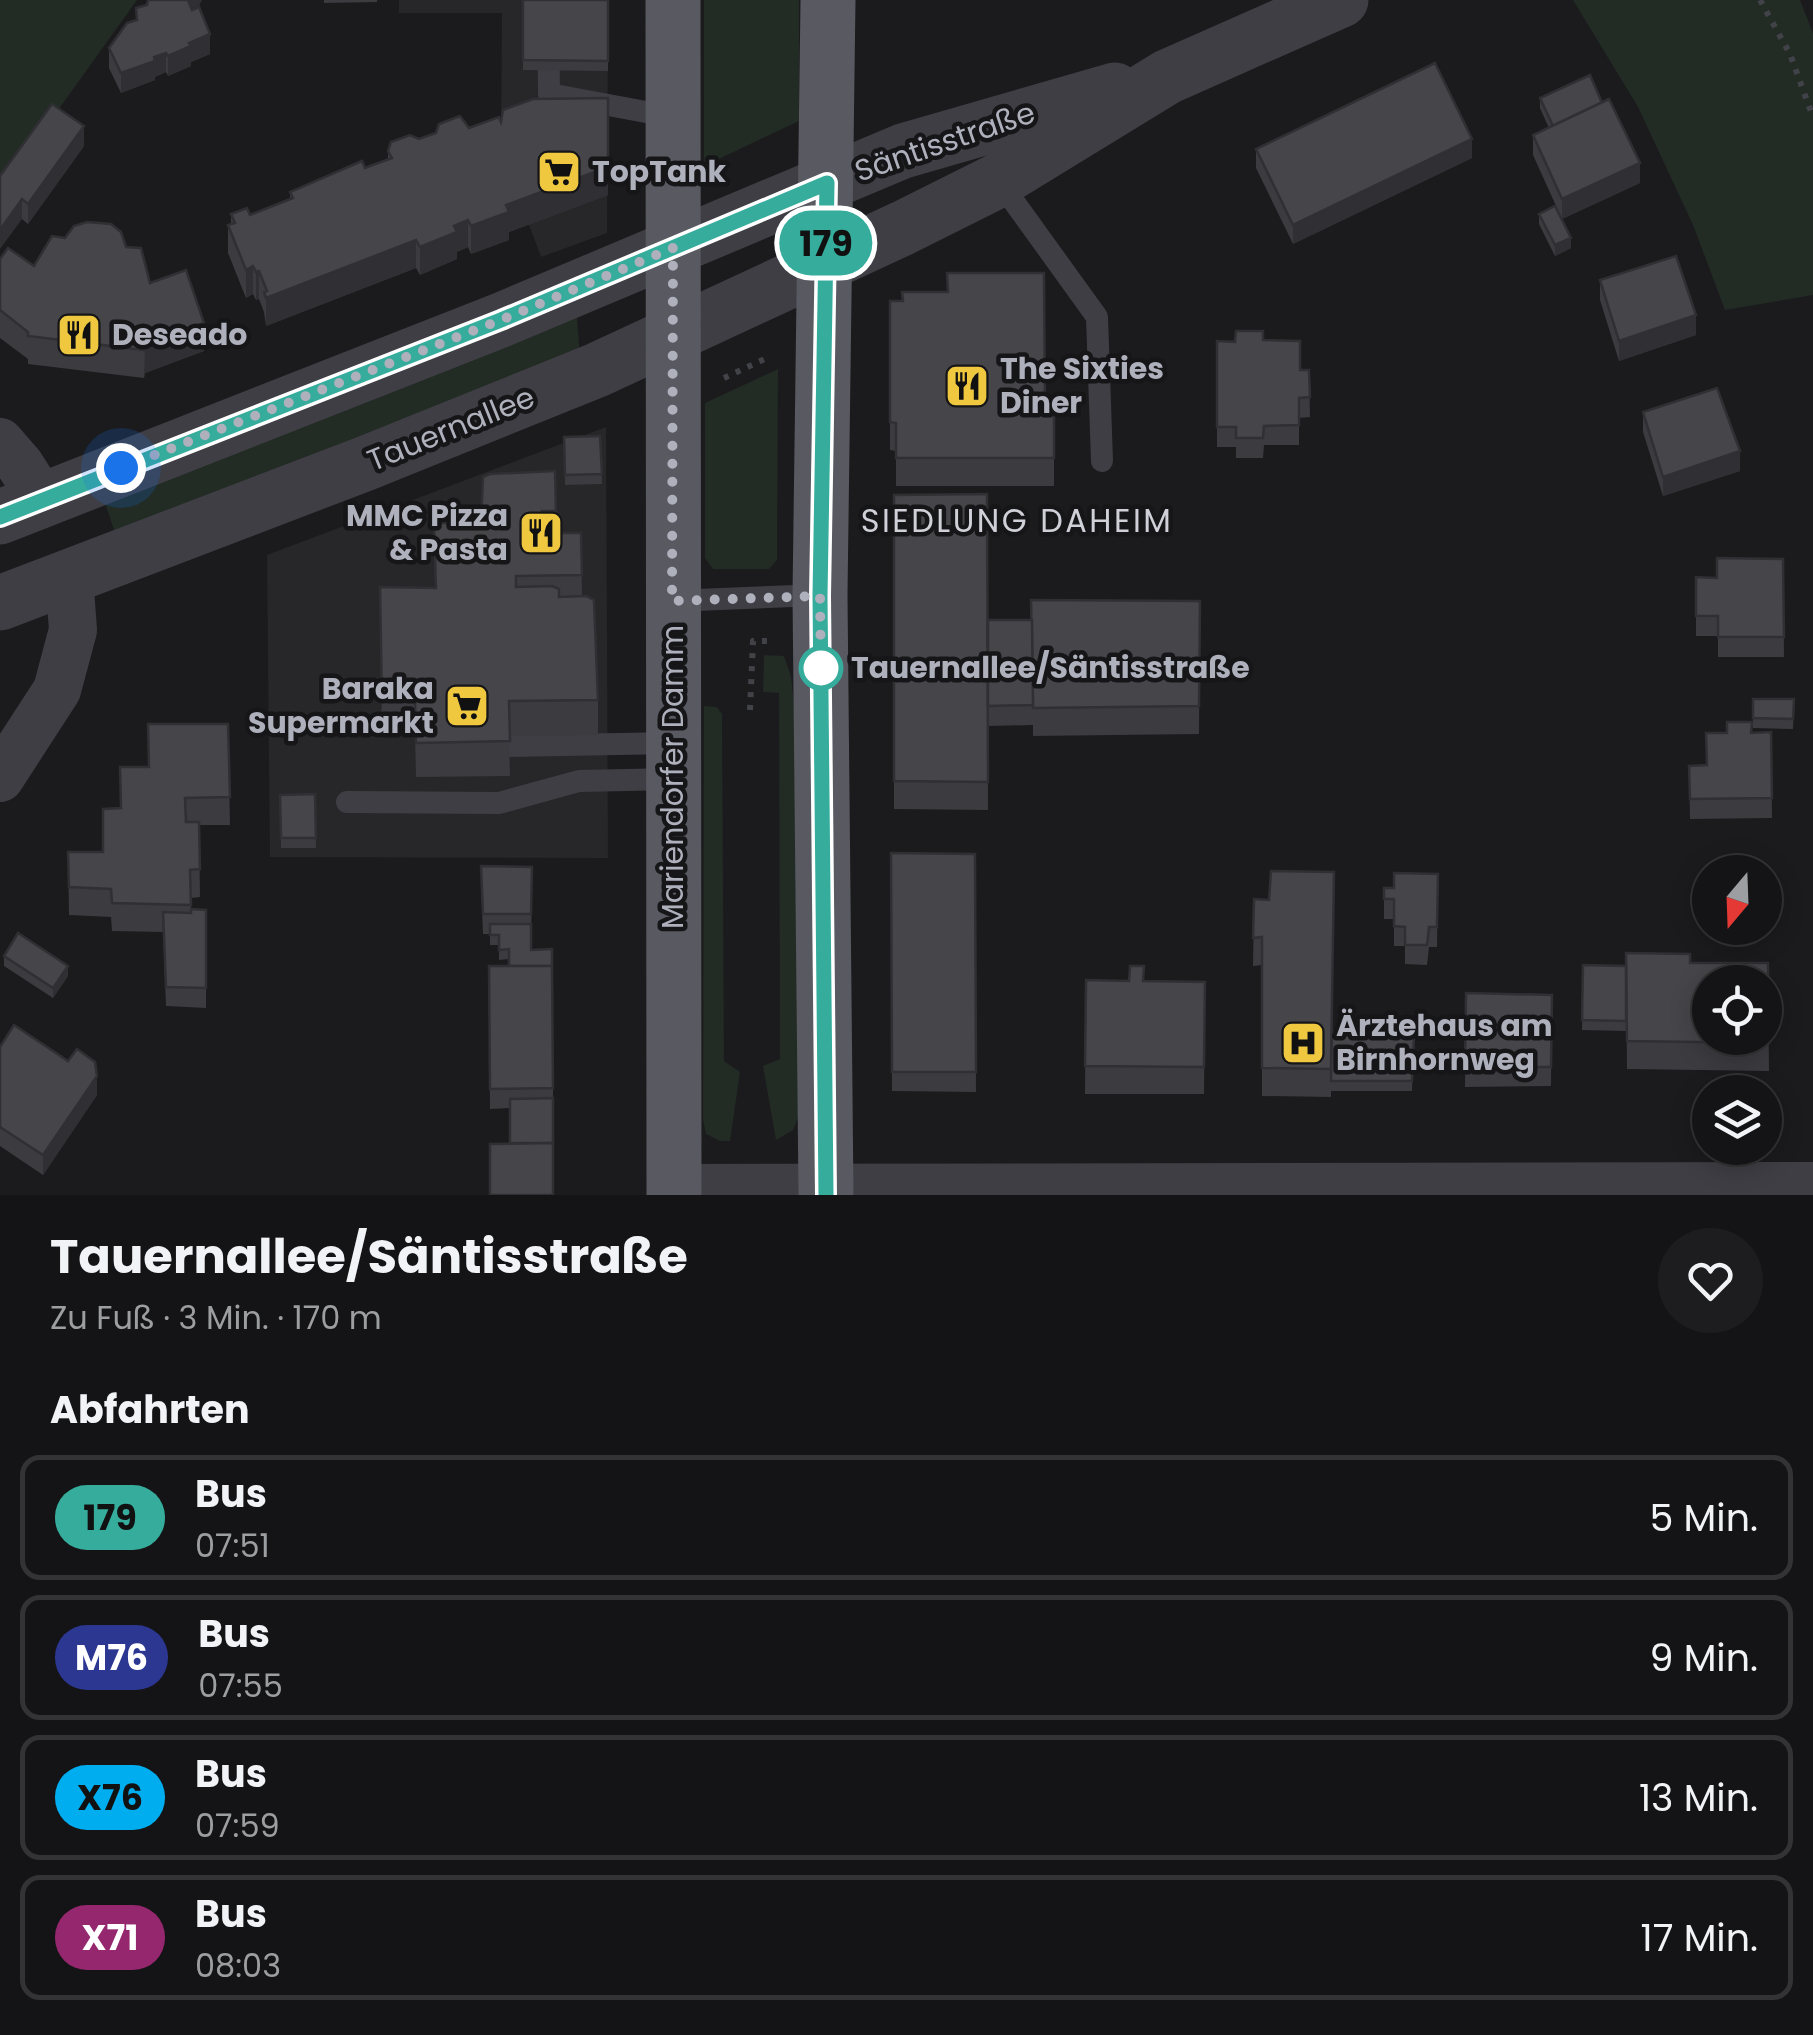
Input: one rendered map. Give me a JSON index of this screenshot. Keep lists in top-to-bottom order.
{
  "streets": {
    "main road": ["Mariendorfer Damm"],
    "street": ["Säntisstraße", "Tauernallee"]
  },
  "crossings": [
    ["Säntisstraße", "Tauernallee"],
    ["Säntisstraße", "Mariendorfer Damm"],
    ["Tauernallee", "Mariendorfer Damm"]
  ],
  "districts": ["SIEDLUNG DAHEIM"],
  "places": {
    "supermarket": ["TopTank", "Baraka Supermarkt"],
    "restaurant": ["Deseado", "The Sixties Diner", "MMC Pizza & Pasta"],
    "other": ["Tauernallee/Säntisstraße"],
    "hospital": ["Ärztehaus am Birnhornweg"]
  },
  "lines": ["bus line 179"],
  "north": "bottom",
  "page": {
    "on_map": "179",
    "heading": [
      ["Tauernallee/Säntisstraße", "Zu Fuß · 3 Min. · 170 m"],
      "Abfahrten"
    ],
    "list": [
      {
        "mark": "179",
        "name": "Bus",
        "note": "07:51",
        "value": "5 Min."
      },
      {
        "mark": "M76",
        "name": "Bus",
        "note": "07:55",
        "value": "9 Min."
      },
      {
        "mark": "X76",
        "name": "Bus",
        "note": "07:59",
        "value": "13 Min."
      },
      {
        "mark": "X71",
        "name": "Bus",
        "note": "08:03",
        "value": "17 Min."
      }
    ]
  }
}
